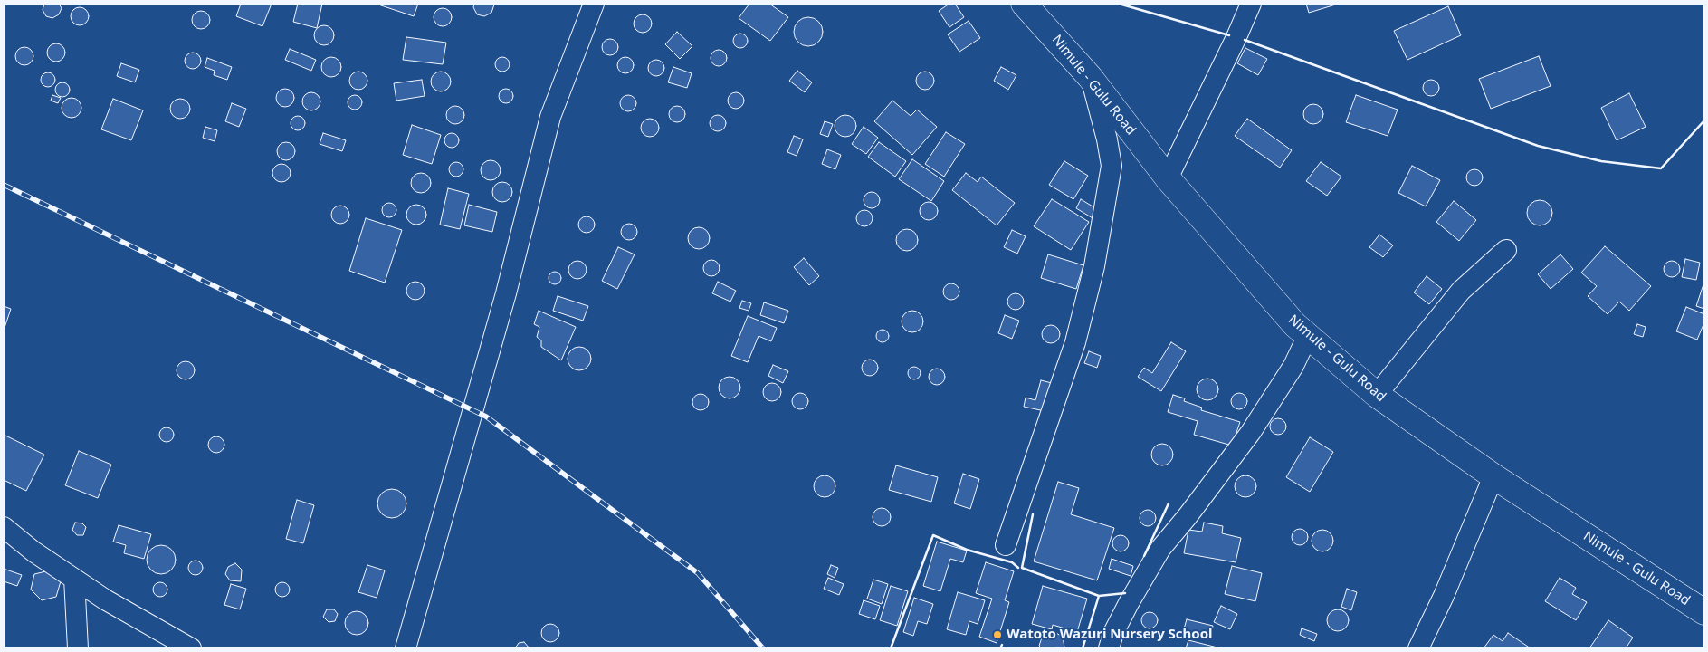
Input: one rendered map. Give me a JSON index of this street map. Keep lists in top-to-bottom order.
{
  "streets": {
    "main road": ["Nimule - Gulu Road"]
  },
  "places": ["Watoto Wazuri Nursery School"]
}
